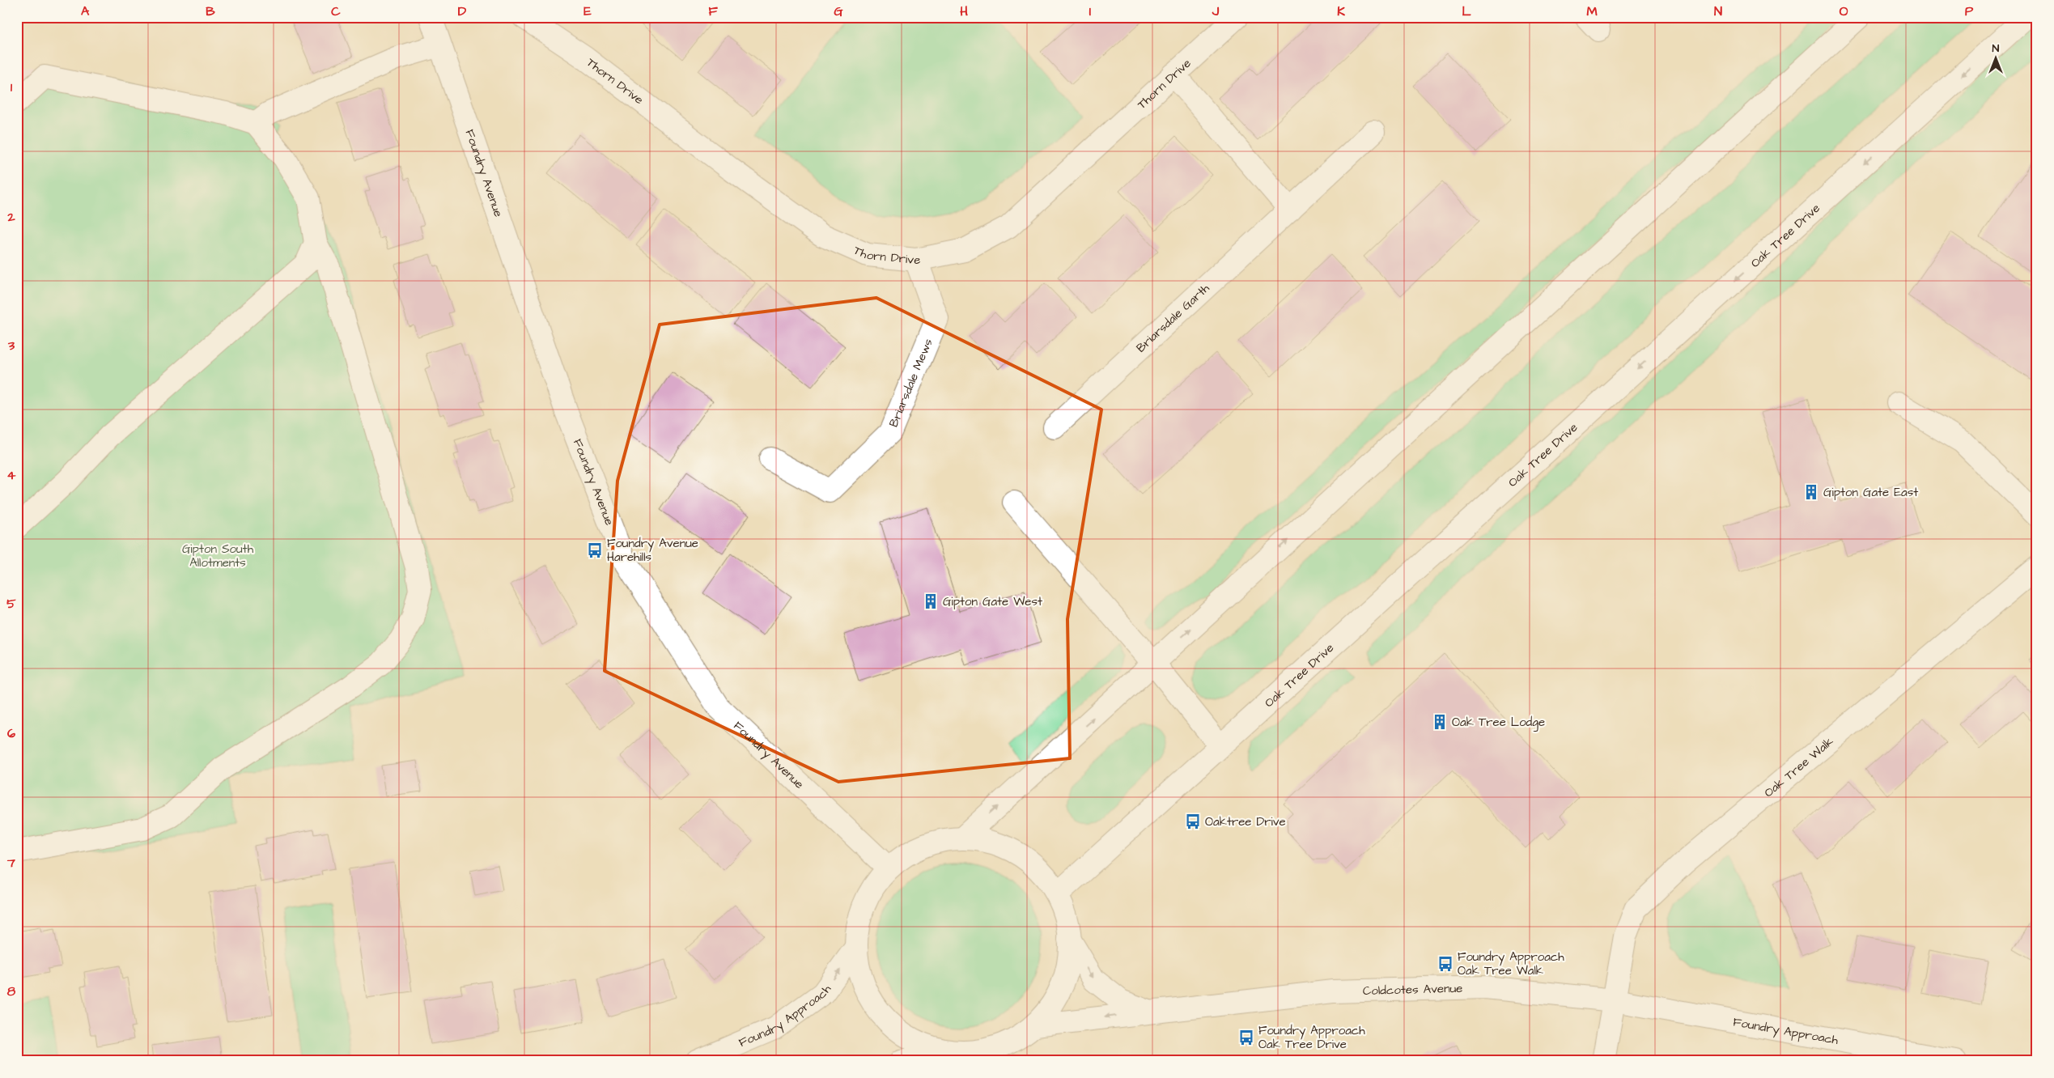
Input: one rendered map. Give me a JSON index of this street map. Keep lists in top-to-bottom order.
{
  "streets": {
    "street": [
      "Thorn Drive",
      "Foundry Avenue",
      "Oak Tree Drive",
      "Briarsdale Garth",
      "Briarsdale Mews",
      "Oak Tree Walk",
      "Coldcotes Avenue",
      "Foundry Approach"
    ]
  },
  "crossings": [
    ["Thorn Drive", "Briarsdale Mews"],
    ["Foundry Avenue", "Foundry Approach"],
    ["Oak Tree Drive", "Foundry Approach"],
    ["Oak Tree Walk", "Coldcotes Avenue"],
    ["Oak Tree Walk", "Foundry Approach"],
    ["Coldcotes Avenue", "Foundry Approach"]
  ],
  "parks": ["Gipton South Allotments"],
  "places": {
    "building": ["Gipton Gate East", "Gipton Gate West", "Oak Tree Lodge"],
    "bus stop": [
      "Foundry Avenue Harehills",
      "Oaktree Drive",
      "Foundry Approach Oak Tree Walk",
      "Foundry Approach Oak Tree Drive"
    ]
  },
  "north": "top",
  "grid": {
    "columns": [
      "A",
      "B",
      "C",
      "D",
      "E",
      "F",
      "G",
      "H",
      "I",
      "J",
      "K",
      "L",
      "M",
      "N",
      "O",
      "P"
    ],
    "rows": [
      "1",
      "2",
      "3",
      "4",
      "5",
      "6",
      "7",
      "8"
    ]
  }
}
